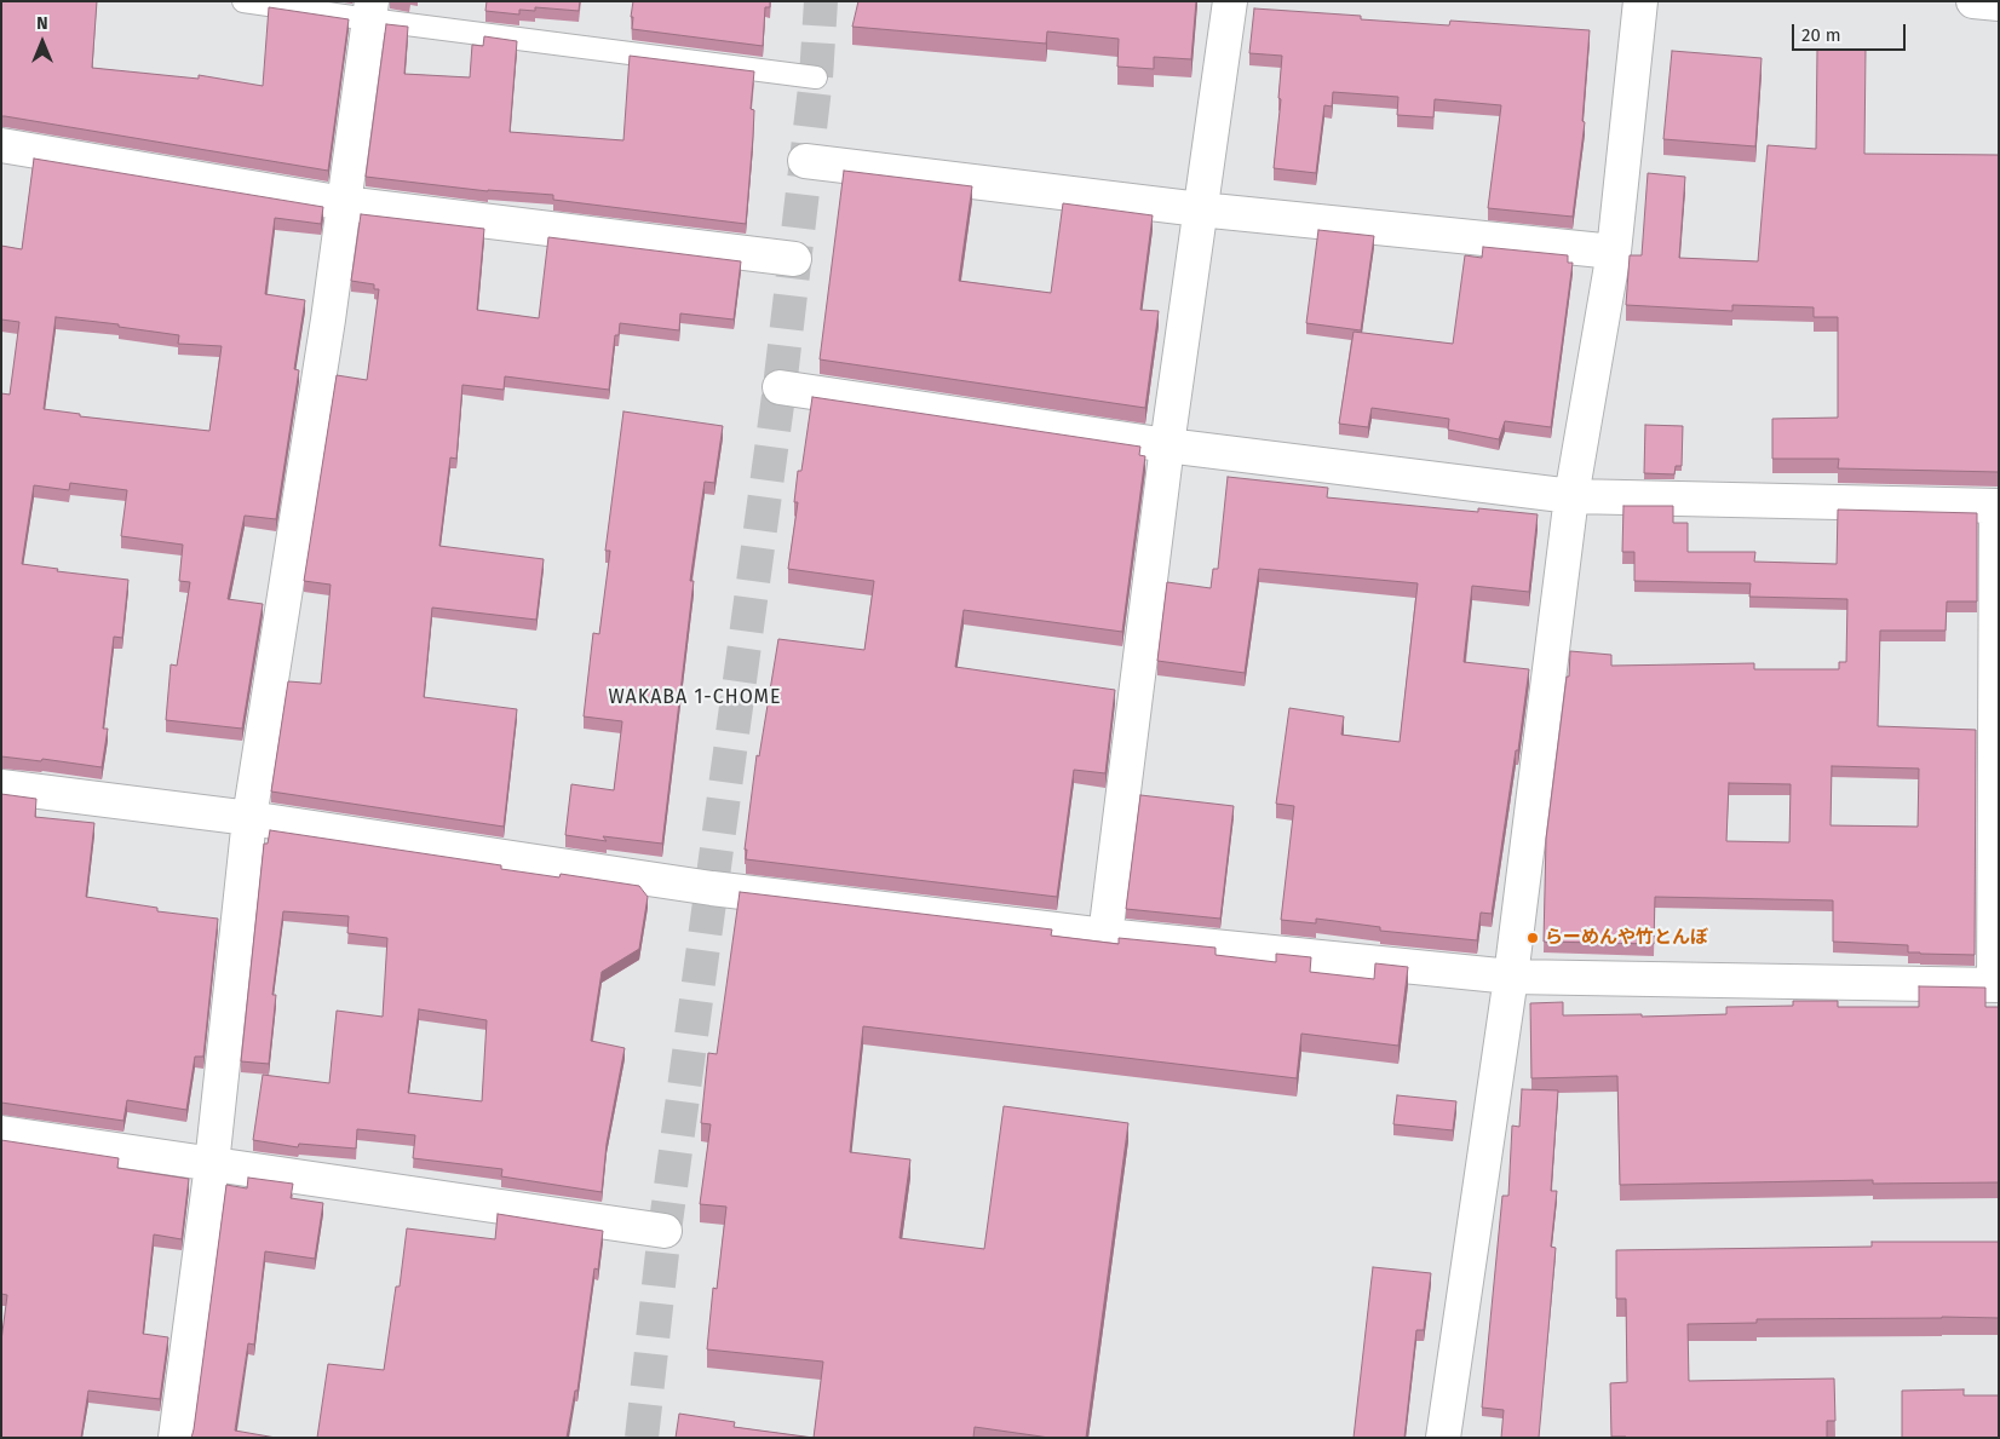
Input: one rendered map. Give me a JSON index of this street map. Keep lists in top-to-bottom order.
{
  "districts": ["WAKABA 1-CHOME"],
  "places": ["らーめんや竹とんぼ"],
  "scale_bar": "20 m",
  "north": "top"
}
